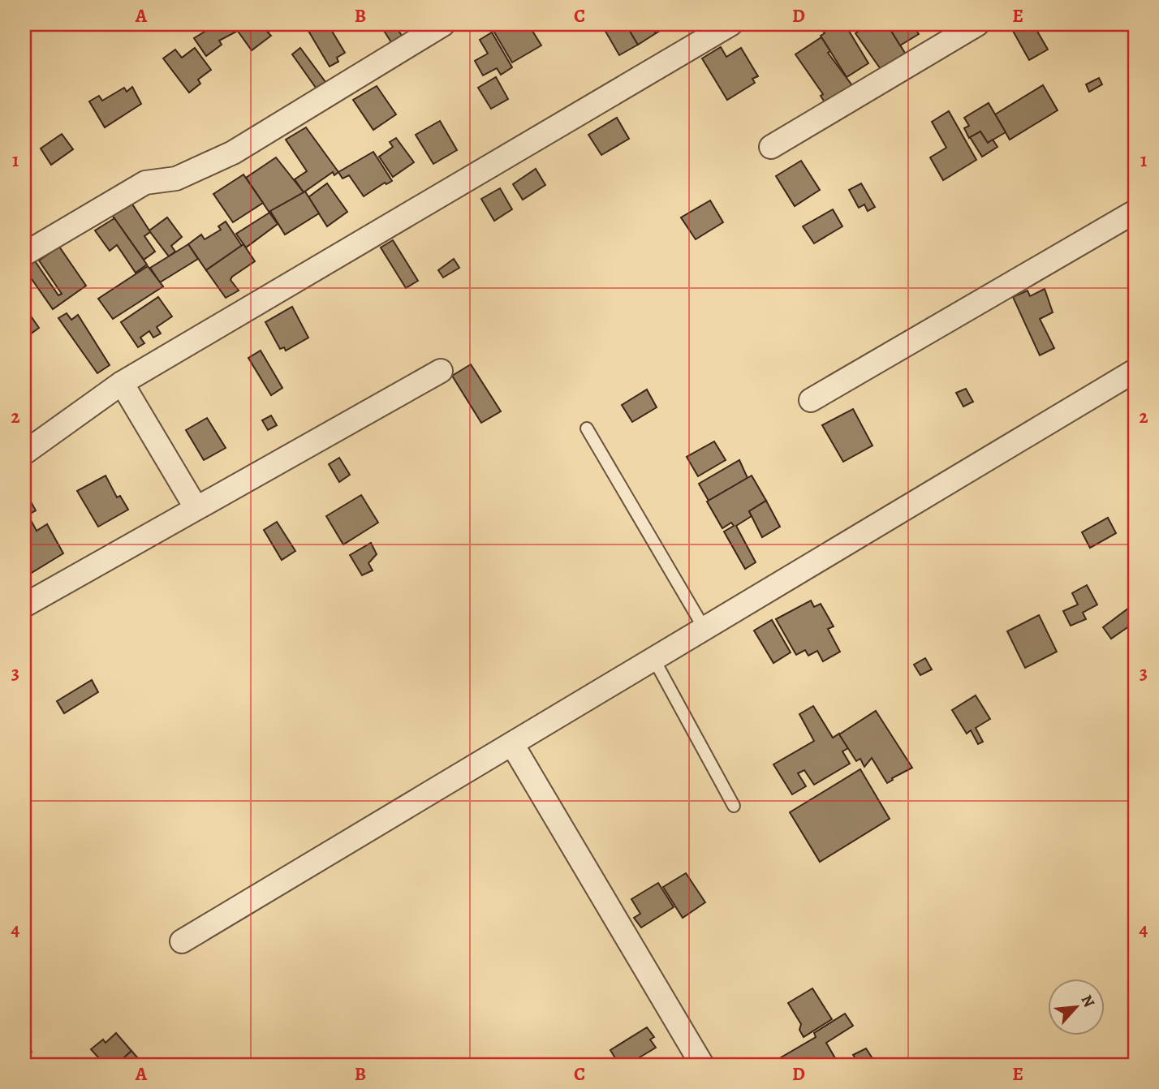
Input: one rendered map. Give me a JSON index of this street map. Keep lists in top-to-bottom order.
{
  "north": "top right",
  "grid": {
    "columns": [
      "A",
      "B",
      "C",
      "D",
      "E"
    ],
    "rows": [
      "1",
      "2",
      "3",
      "4"
    ]
  }
}
